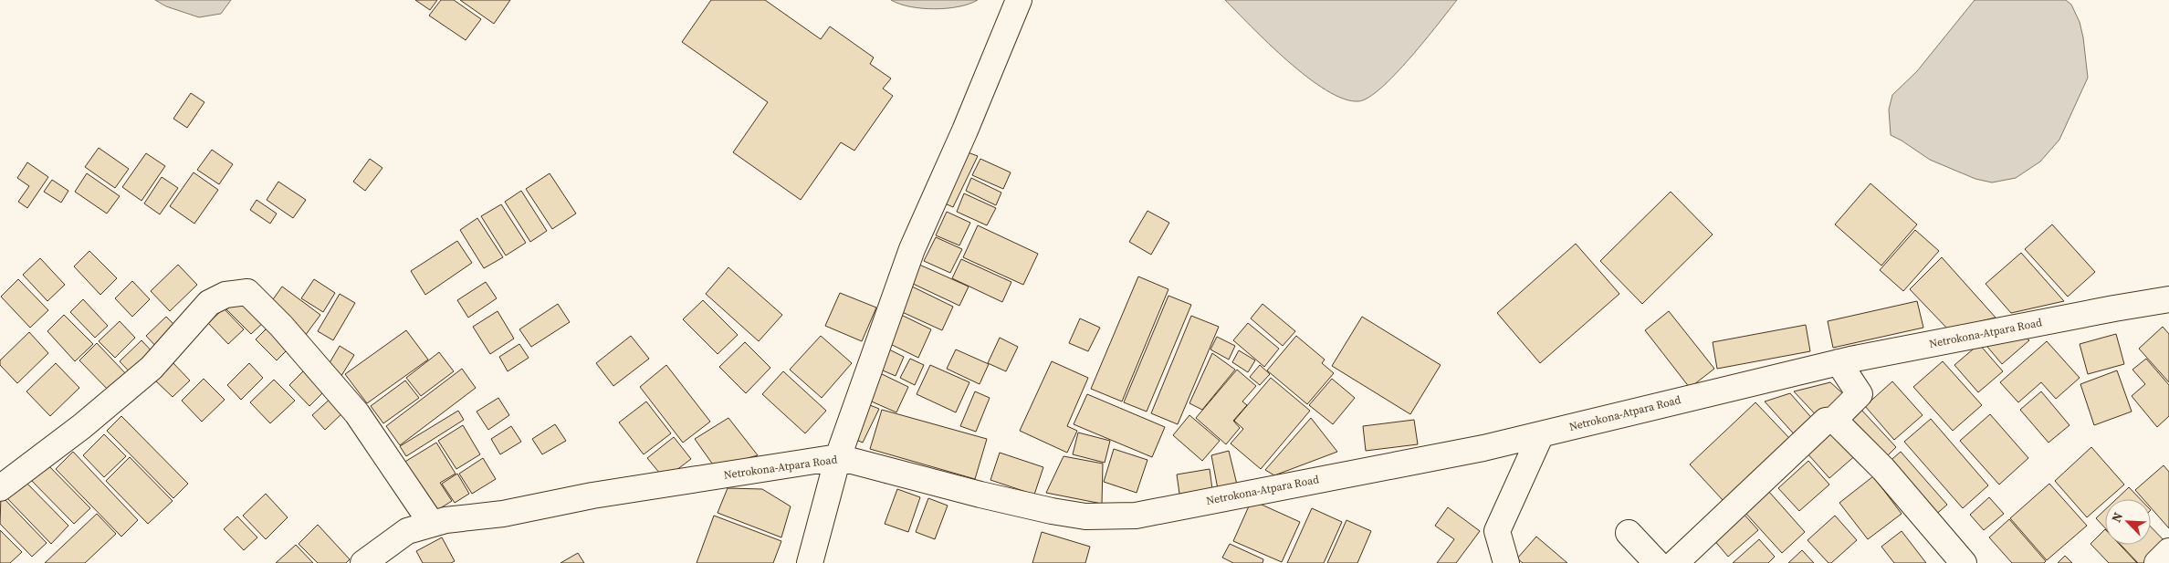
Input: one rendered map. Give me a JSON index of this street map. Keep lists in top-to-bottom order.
{
  "streets": {
    "street": ["Netrokona-Atpara Road"]
  },
  "north": "top left"
}
